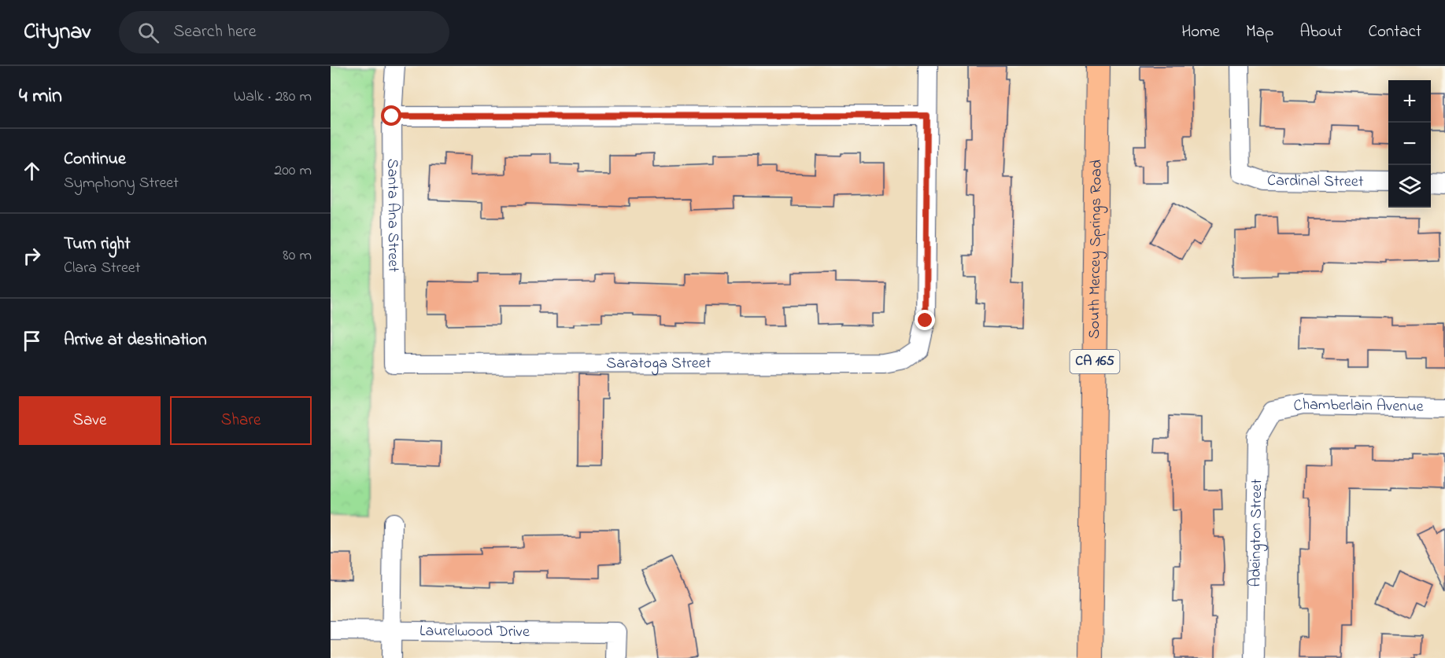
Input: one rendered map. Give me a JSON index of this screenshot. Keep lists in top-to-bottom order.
{
  "streets": {
    "main road": ["South Mercey Springs Road", "CA 165"],
    "street": [
      "Cardinal Street",
      "Santa Ana Street",
      "Saratoga Street",
      "Chamberlain Avenue",
      "Adeington Street",
      "Laurelwood Drive"
    ]
  },
  "crossings": [
    ["Santa Ana Street", "Saratoga Street"],
    ["Chamberlain Avenue", "Adeington Street"]
  ],
  "page": {
    "header": "Citynav",
    "search": "Search here",
    "nav": [
      "Home",
      "Map",
      "About",
      "Contact"
    ],
    "heading": ["4 min", "Walk · 280 m"],
    "map_buttons": ["+", "−"],
    "list": [
      ["Continue", "Symphony Street", "200 m"],
      ["Turn right", "Clara Street", "80 m"],
      "Arrive at destination"
    ],
    "buttons": ["Save", "Share"]
  }
}
